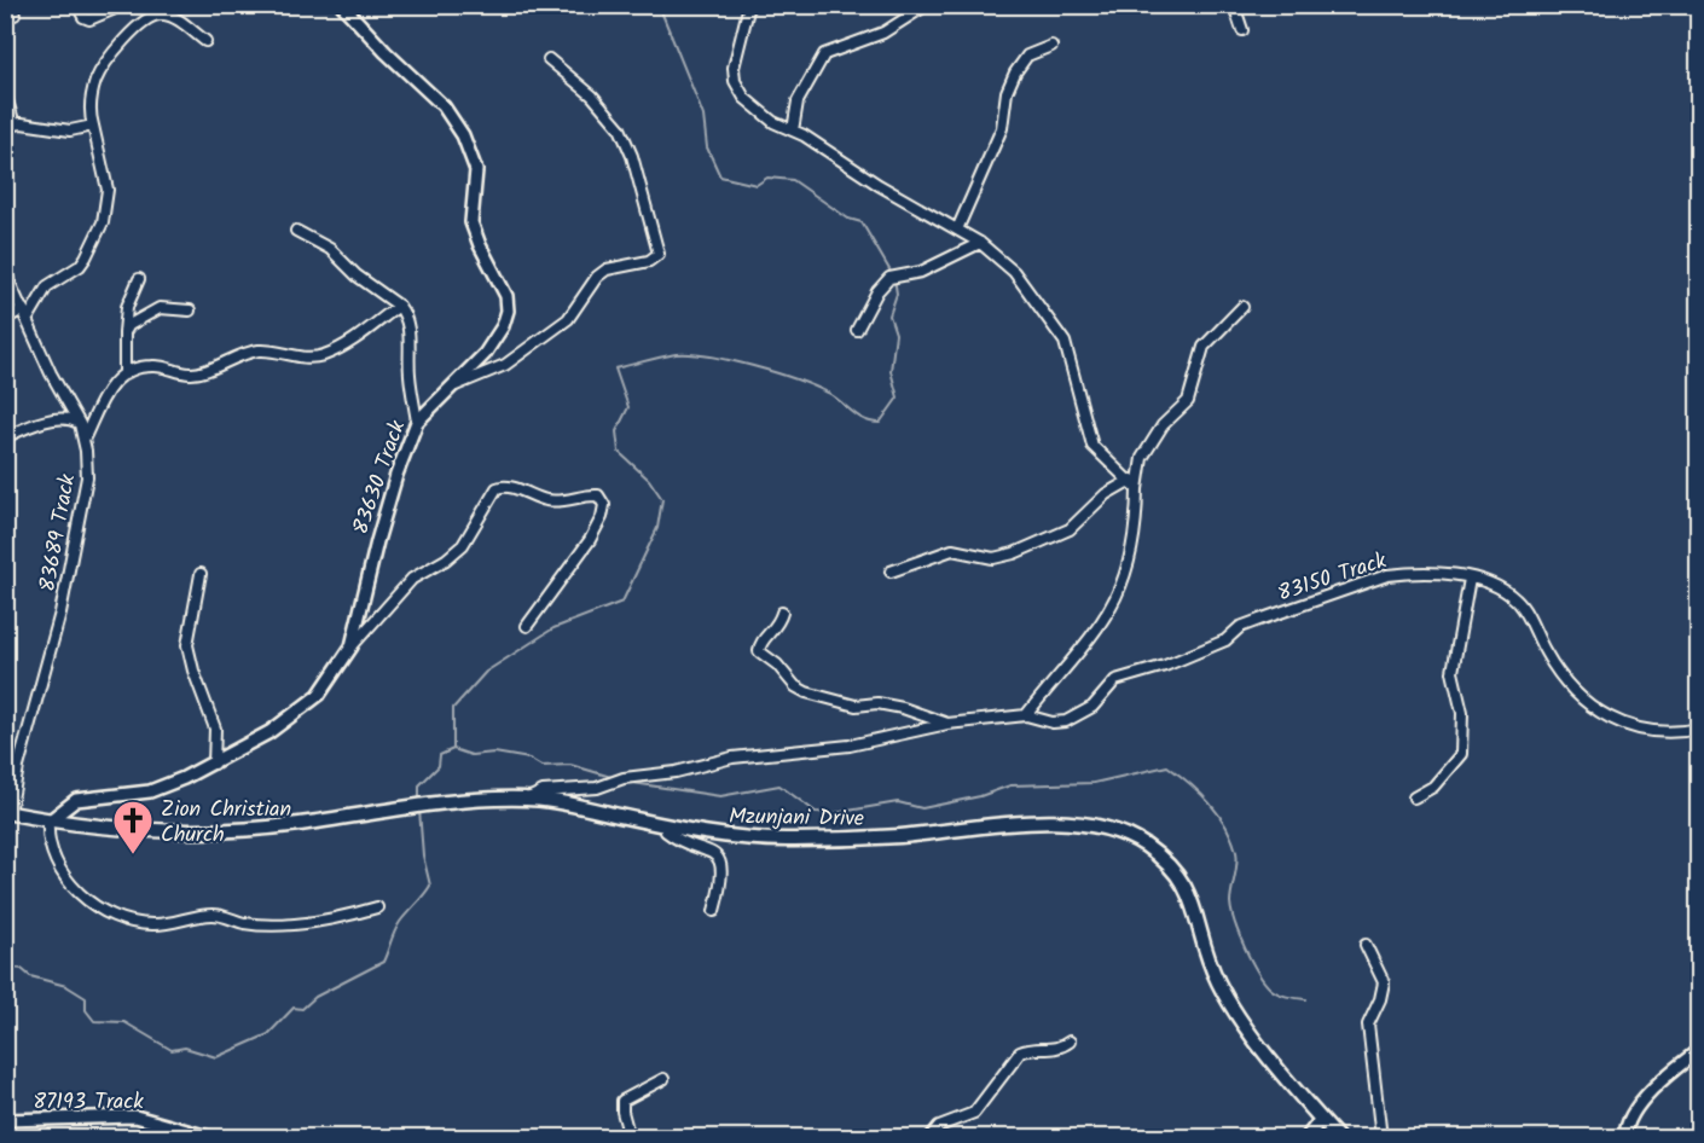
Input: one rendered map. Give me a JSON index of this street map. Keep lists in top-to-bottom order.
{
  "streets": {
    "main road": ["Mzunjani Drive"],
    "street": [
      "83630 Track",
      "83689 Track",
      "83150 Track",
      "87193 Track"
    ]
  },
  "crossings": [
    ["83630 Track", "Mzunjani Drive"],
    ["83689 Track", "Mzunjani Drive"],
    ["83150 Track", "Mzunjani Drive"]
  ],
  "places": {
    "church": ["Zion Christian Church"]
  }
}
